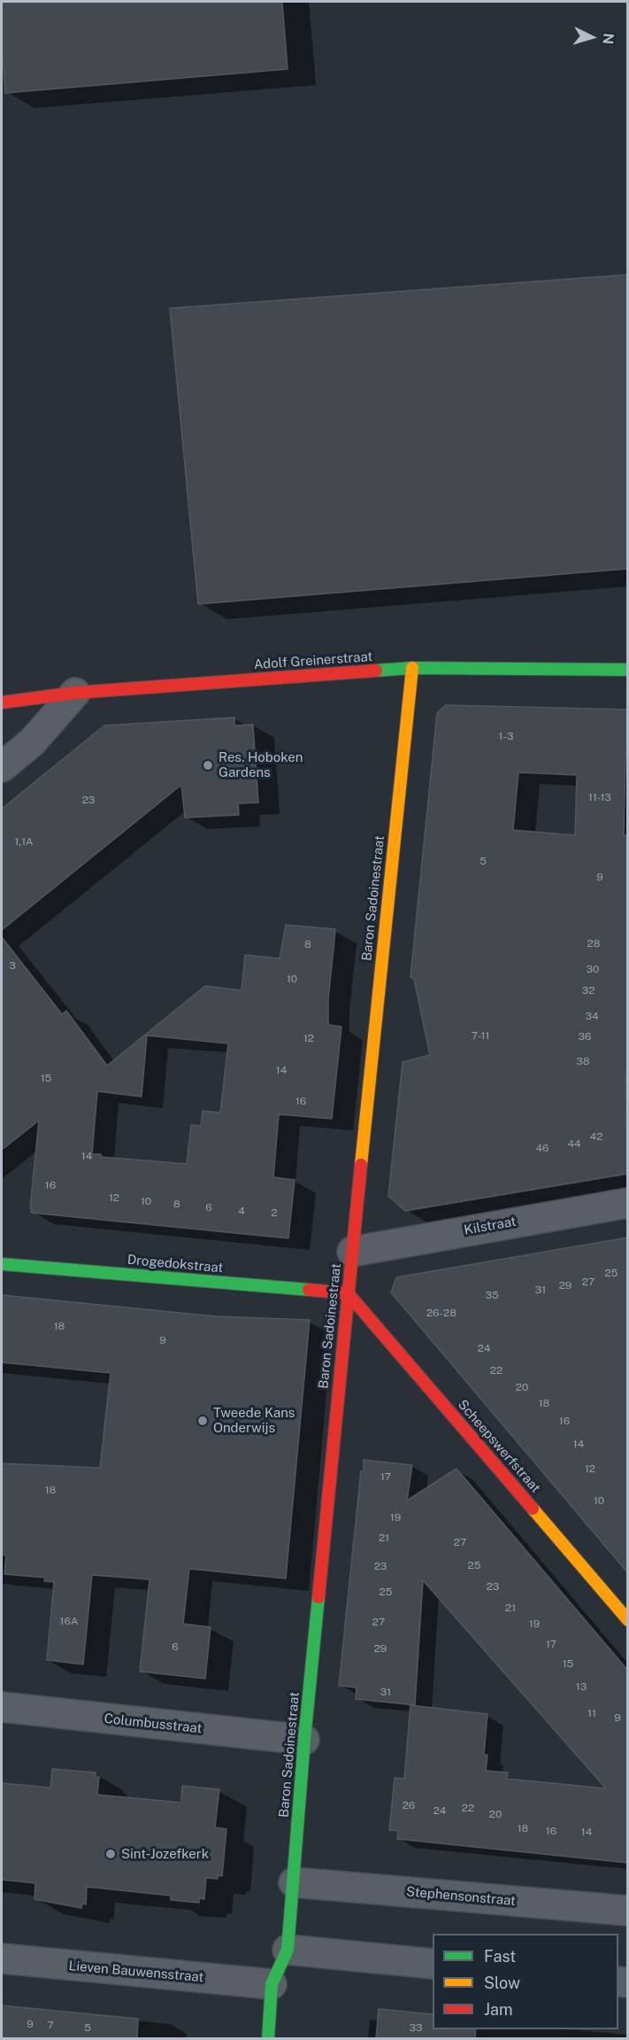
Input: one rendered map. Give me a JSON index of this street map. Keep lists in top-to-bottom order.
{
  "streets": {
    "street": [
      "Adolf Greinerstraat",
      "Baron Sadoinestraat",
      "Kilstraat",
      "Drogedokstraat",
      "Scheepswerfstraat",
      "Columbusstraat",
      "Stephensonstraat",
      "Lieven Bauwensstraat"
    ]
  },
  "crossings": [
    ["Adolf Greinerstraat", "Baron Sadoinestraat"],
    ["Baron Sadoinestraat", "Kilstraat"],
    ["Baron Sadoinestraat", "Drogedokstraat"],
    ["Baron Sadoinestraat", "Scheepswerfstraat"],
    ["Baron Sadoinestraat", "Columbusstraat"],
    ["Baron Sadoinestraat", "Stephensonstraat"],
    ["Baron Sadoinestraat", "Lieven Bauwensstraat"],
    ["Drogedokstraat", "Scheepswerfstraat"]
  ],
  "places": ["Res. Hoboken Gardens", "Tweede Kans Onderwijs", "Sint-Jozefkerk"],
  "house_numbers": [
    "1-3",
    "11-13",
    "23",
    "1,1A",
    "5",
    "9",
    "28",
    "8",
    "3",
    "30",
    "10",
    "32",
    "34",
    "7-11",
    "36",
    "12",
    "38",
    "14",
    "15",
    "16",
    "42",
    "44",
    "46",
    "14",
    "16",
    "12",
    "10",
    "8",
    "6",
    "4",
    "2",
    "25",
    "27",
    "29",
    "31",
    "35",
    "26-28",
    "18",
    "9",
    "24",
    "22",
    "20",
    "18",
    "16",
    "14",
    "12",
    "17",
    "18",
    "10",
    "19",
    "21",
    "27",
    "25",
    "23",
    "23",
    "25",
    "21",
    "16A",
    "27",
    "19",
    "17",
    "6",
    "29",
    "15",
    "13",
    "31",
    "11",
    "9",
    "26",
    "22",
    "24",
    "20",
    "18",
    "16",
    "14",
    "9",
    "7",
    "5",
    "33"
  ],
  "legend": ["Fast", "Slow", "Jam"],
  "north": "right"
}
